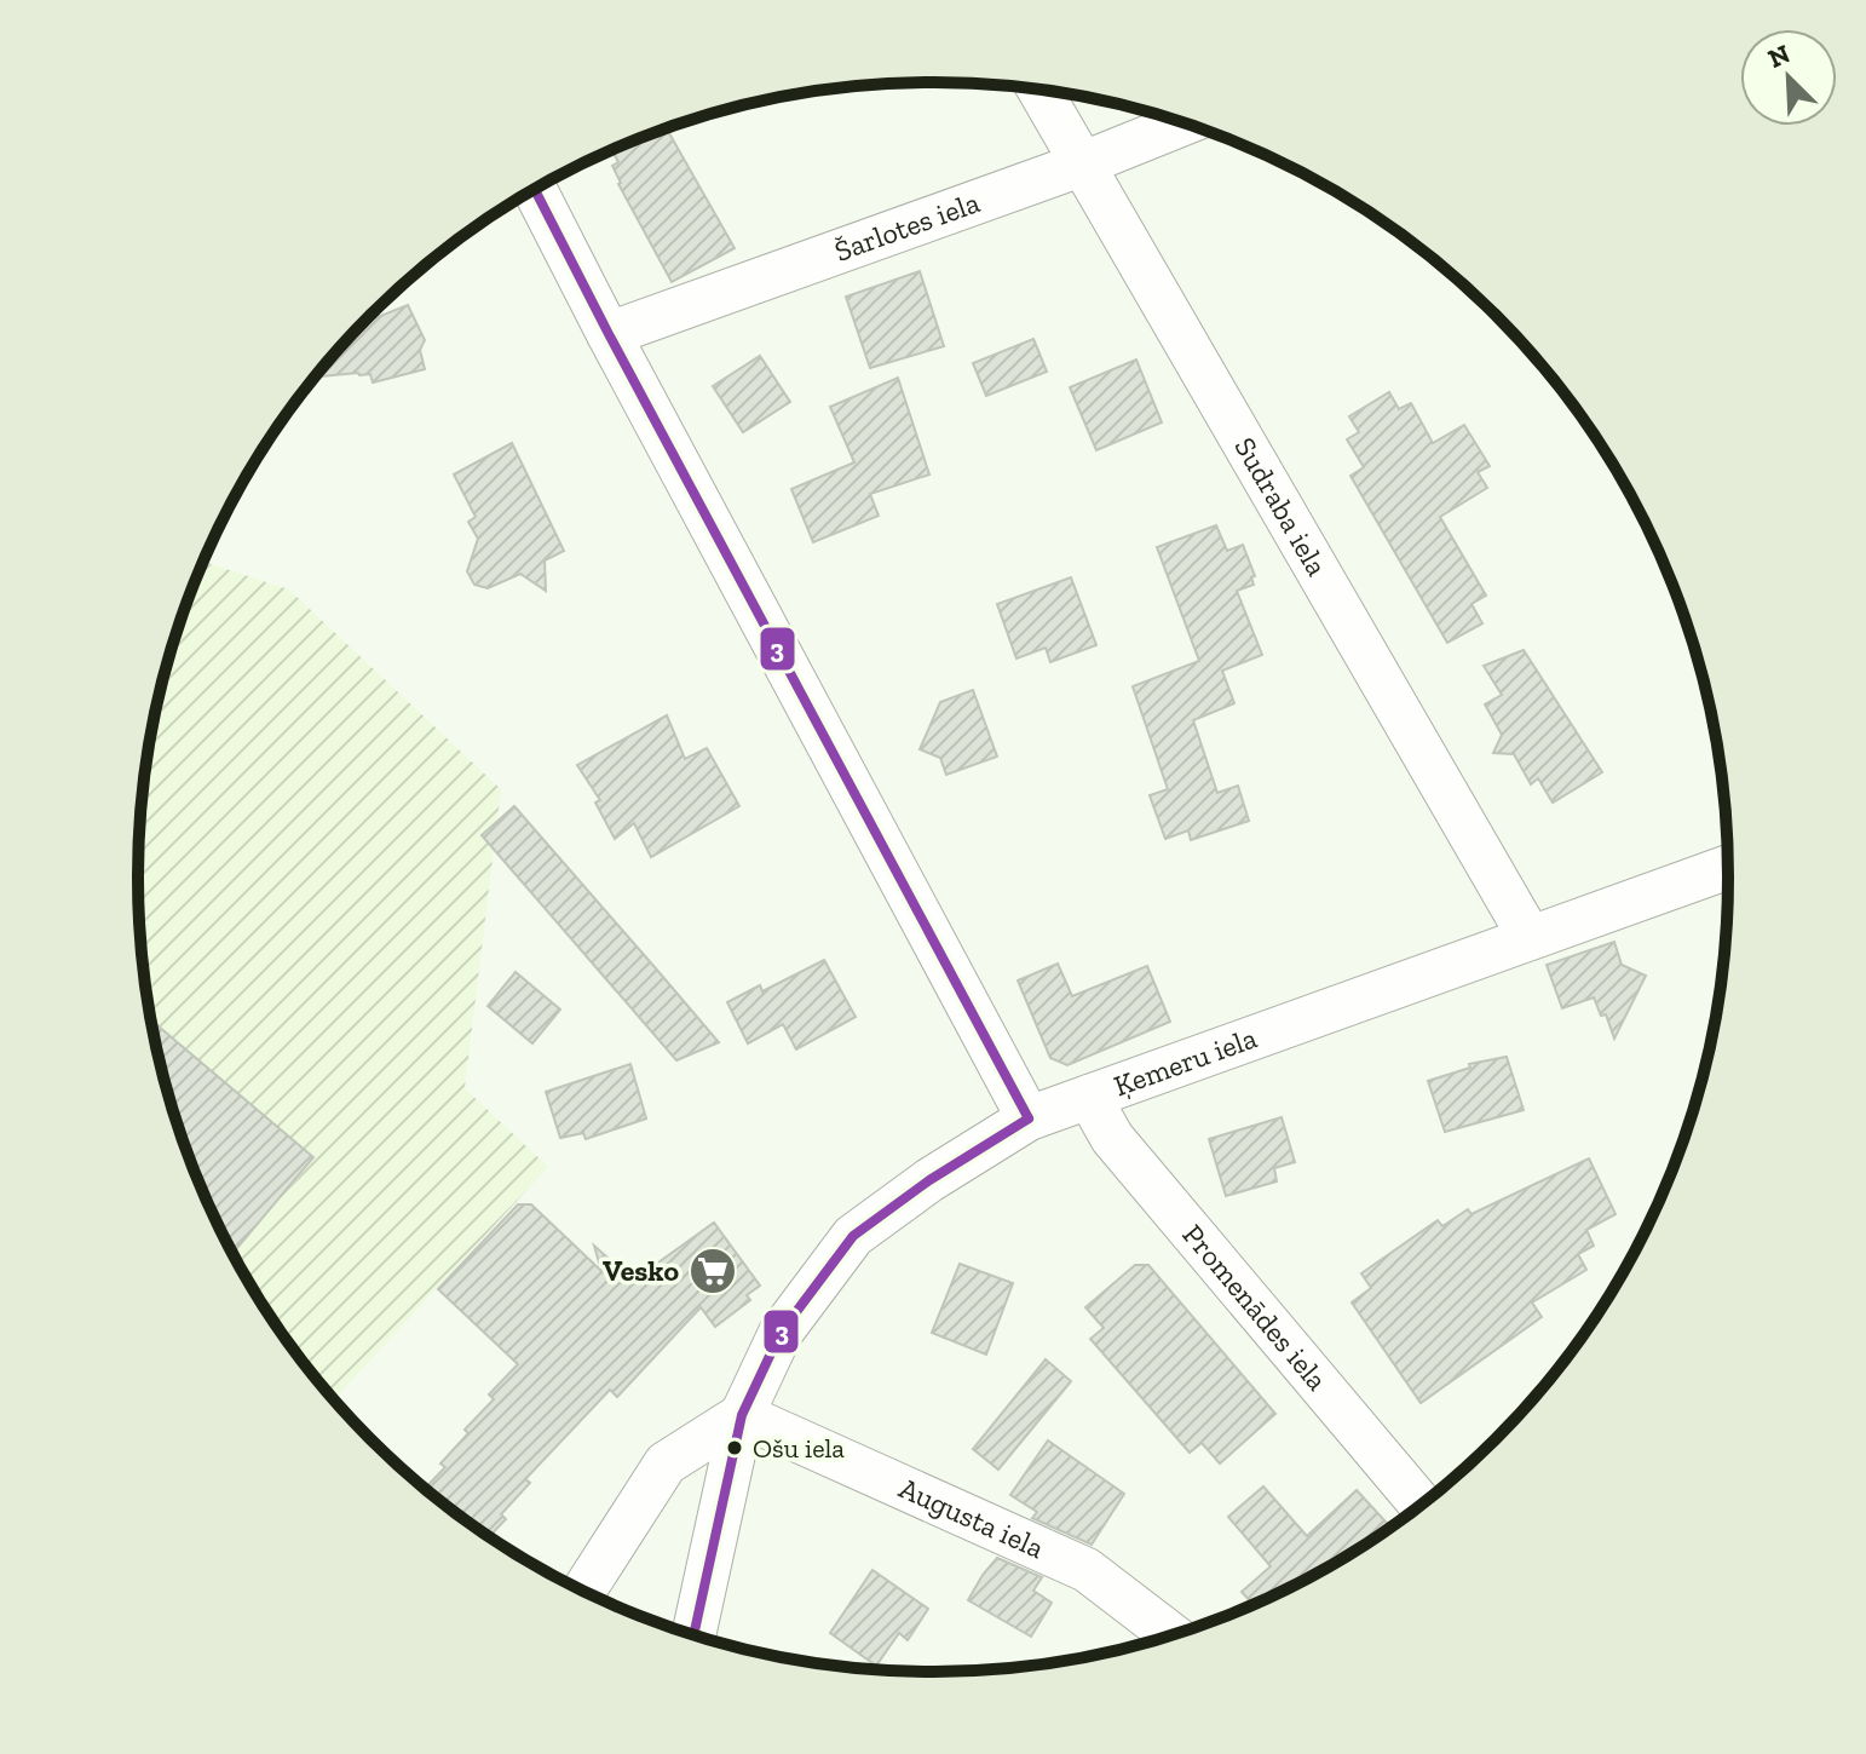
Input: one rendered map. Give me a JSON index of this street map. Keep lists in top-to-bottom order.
{
  "streets": {
    "street": [
      "Šarlotes iela",
      "Sudraba iela",
      "Ķemeru iela",
      "Promenādes iela",
      "Augusta iela"
    ]
  },
  "crossings": [
    ["Šarlotes iela", "Sudraba iela"],
    ["Sudraba iela", "Ķemeru iela"],
    ["Ķemeru iela", "Promenādes iela"],
    ["Ķemeru iela", "Augusta iela"]
  ],
  "places": {
    "supermarket": ["Vesko"],
    "other": ["Ošu iela"]
  },
  "lines": ["transit line 3"],
  "north": "top left"
}
